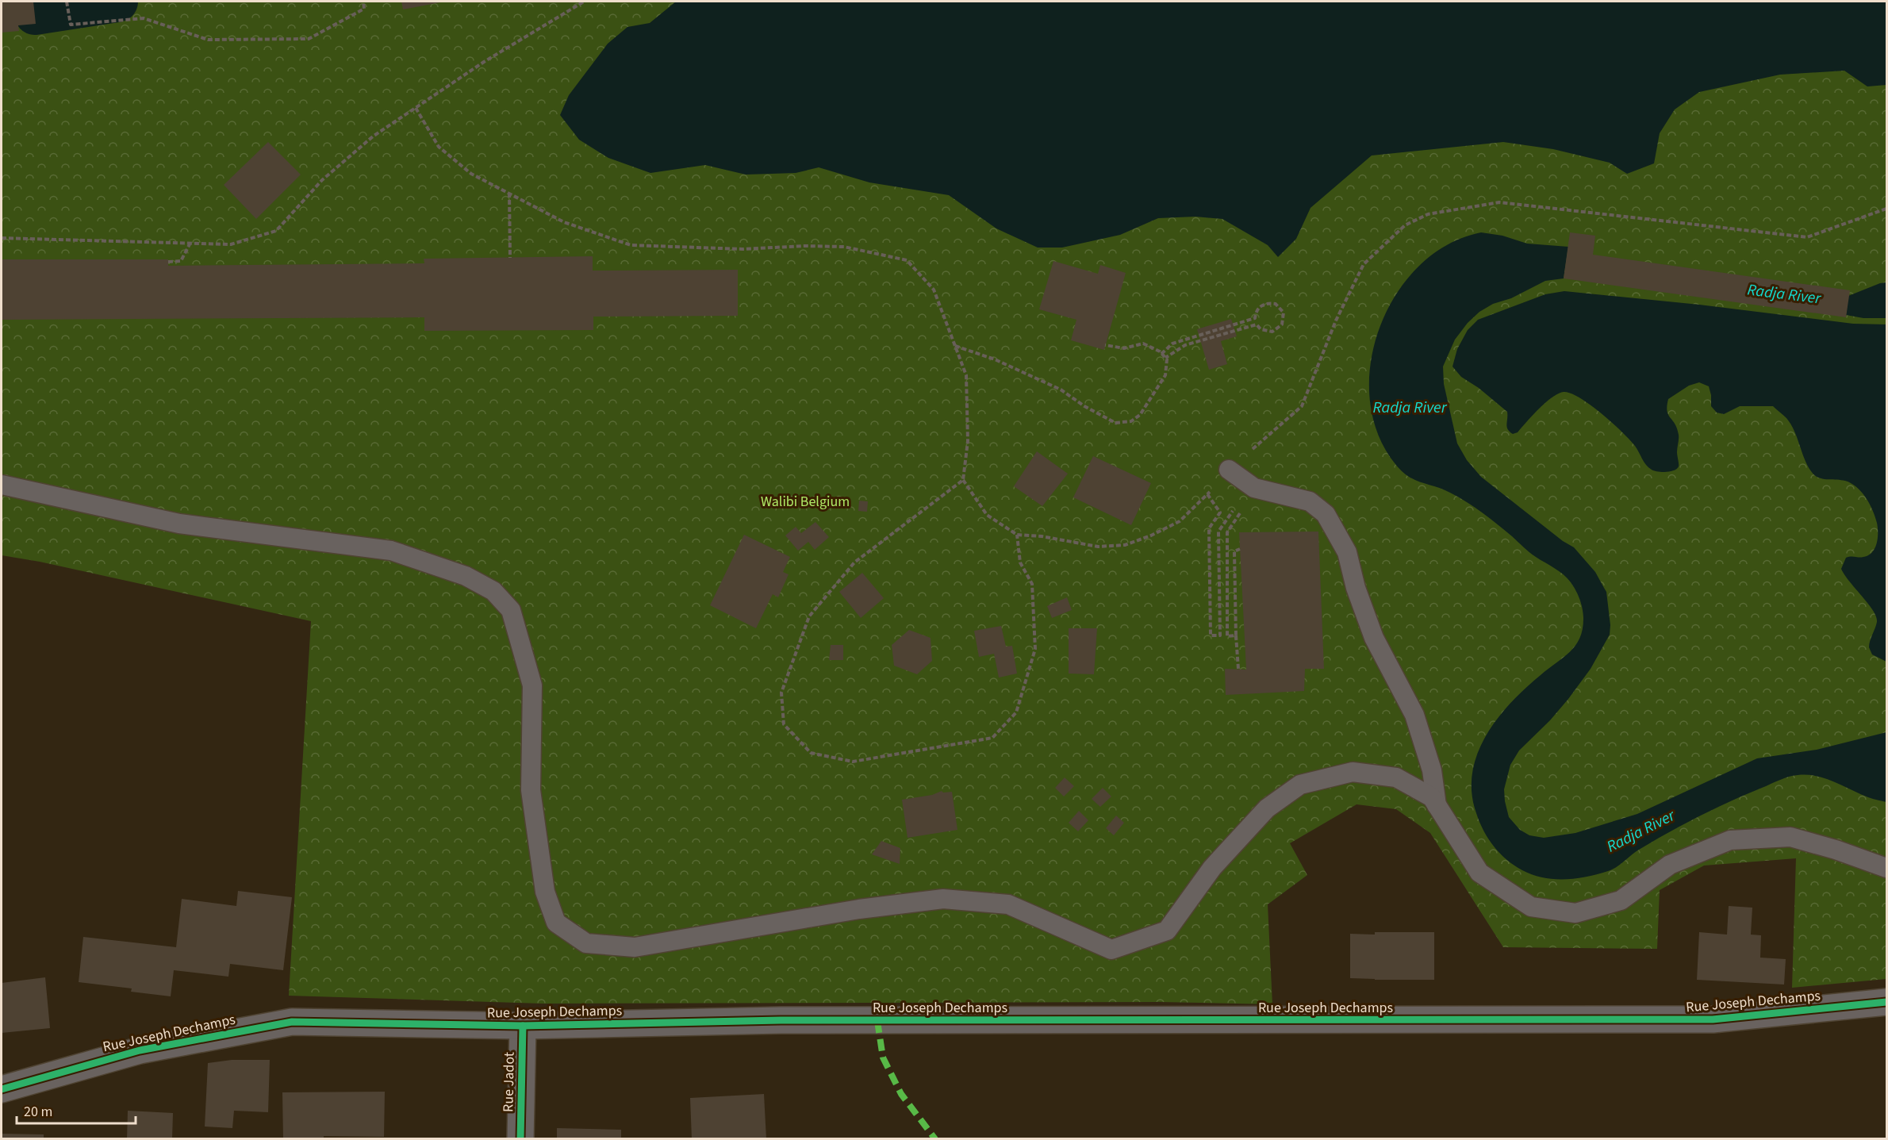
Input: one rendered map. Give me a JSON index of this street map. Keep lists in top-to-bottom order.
{
  "streets": {
    "street": ["Rue Joseph Dechamps", "Rue Jadot"]
  },
  "crossings": [
    ["Rue Joseph Dechamps", "Rue Jadot"]
  ],
  "water": ["Radja River"],
  "parks": ["Walibi Belgium"],
  "scale_bar": "20 m"
}
